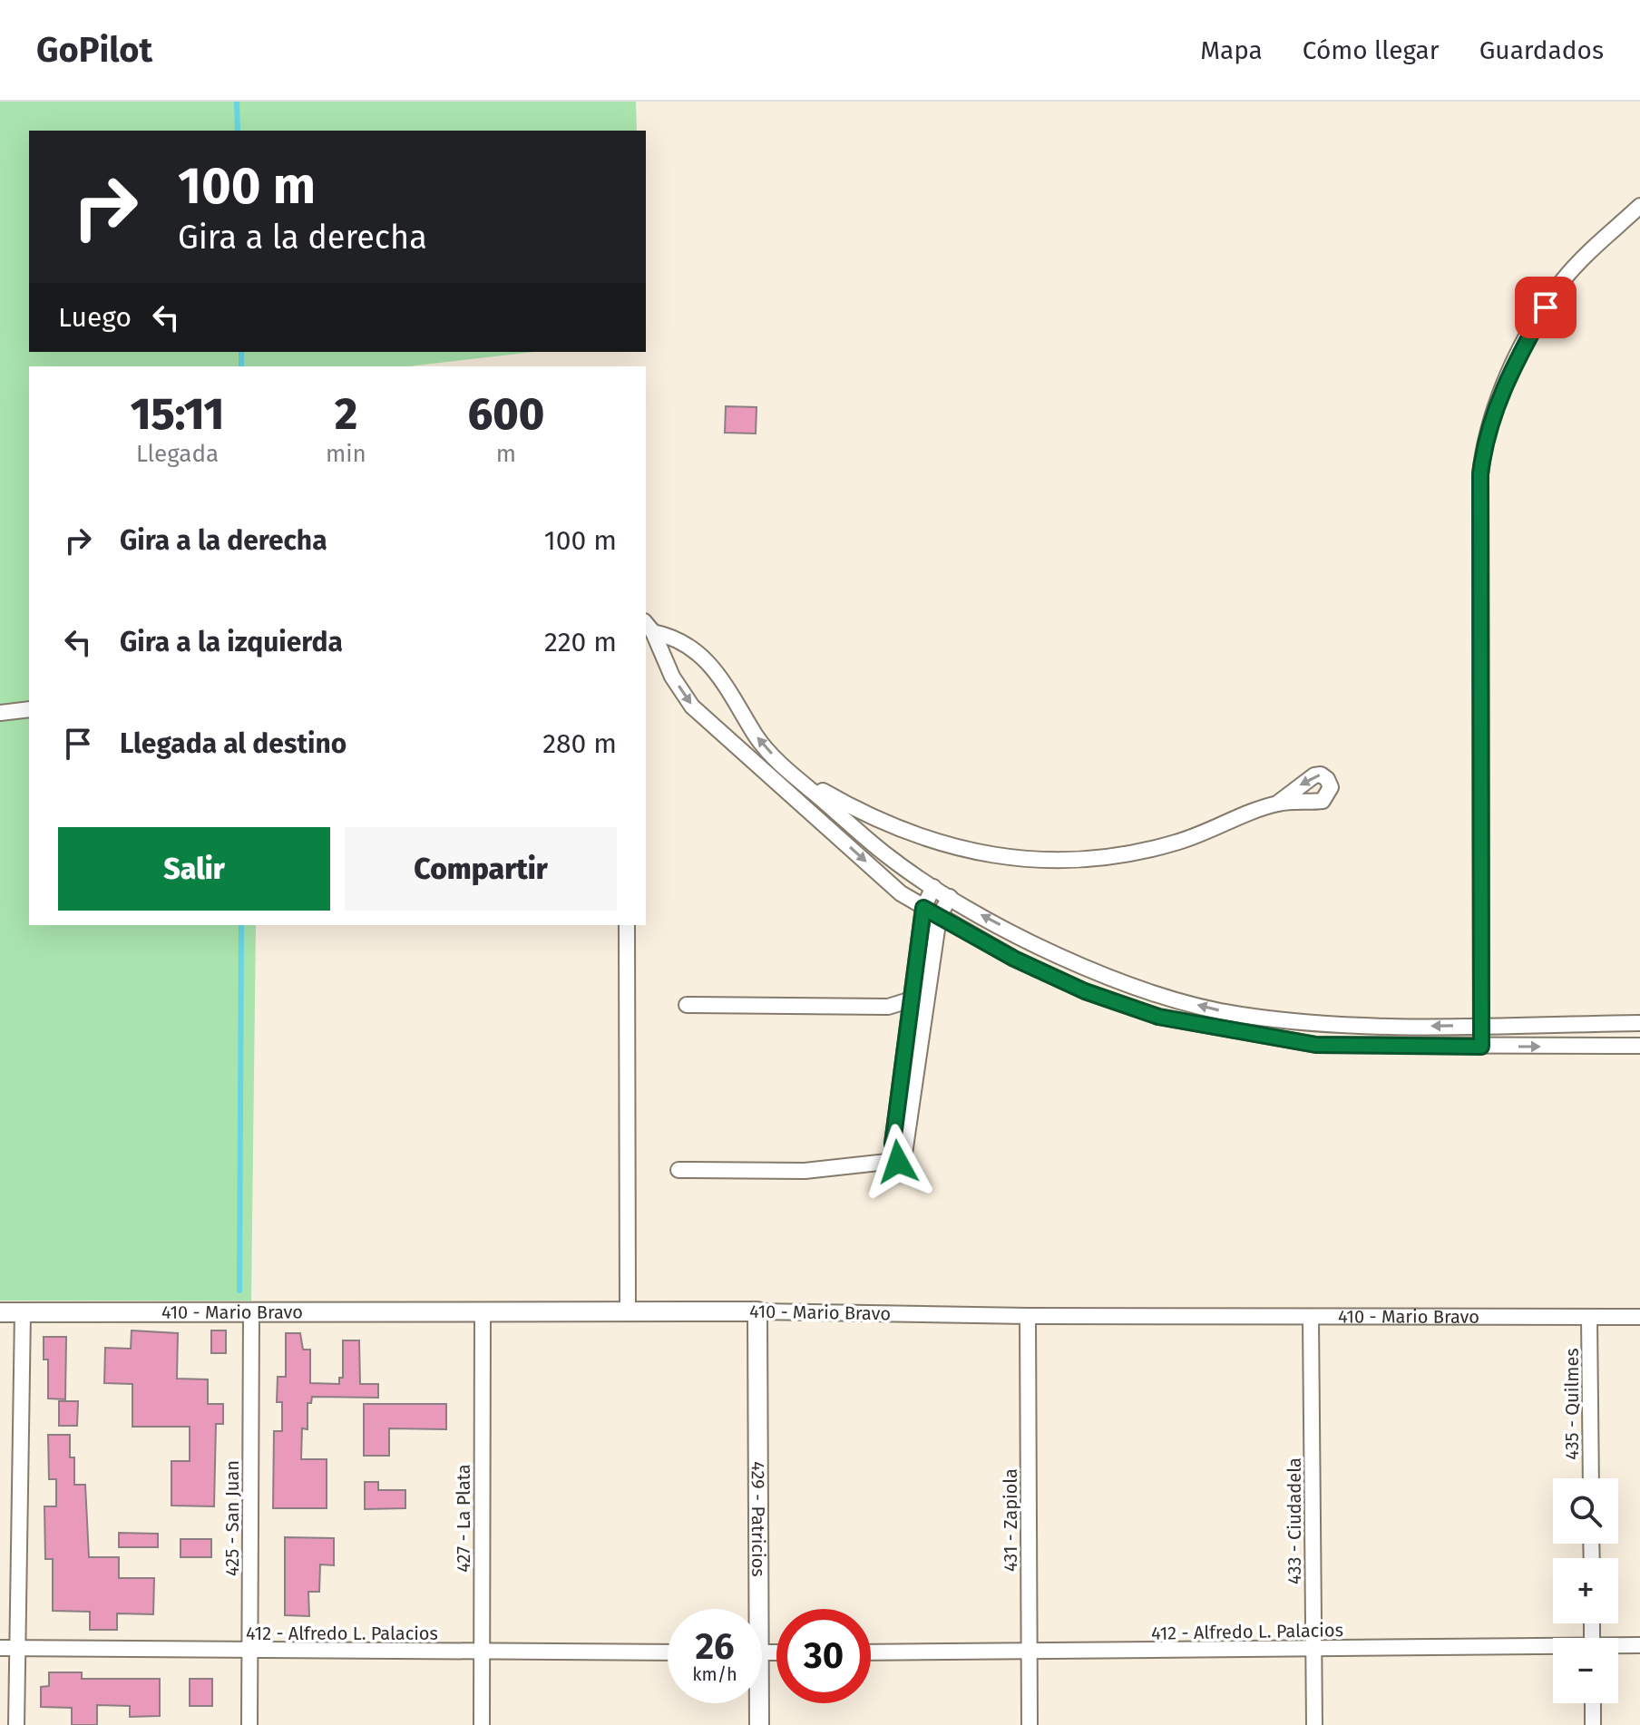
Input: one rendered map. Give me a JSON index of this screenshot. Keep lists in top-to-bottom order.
{
  "streets": {
    "street": [
      "410 - Mario Bravo",
      "435 - Quilmes",
      "425 - San Juan",
      "427 - La Plata",
      "429 - Patricios",
      "431 - Zapiola",
      "433 - Ciudadela",
      "412 - Alfredo L. Palacios"
    ]
  },
  "crossings": [
    ["410 - Mario Bravo", "435 - Quilmes"],
    ["410 - Mario Bravo", "425 - San Juan"],
    ["410 - Mario Bravo", "427 - La Plata"],
    ["410 - Mario Bravo", "429 - Patricios"],
    ["410 - Mario Bravo", "431 - Zapiola"],
    ["410 - Mario Bravo", "433 - Ciudadela"],
    ["425 - San Juan", "412 - Alfredo L. Palacios"],
    ["427 - La Plata", "412 - Alfredo L. Palacios"],
    ["431 - Zapiola", "412 - Alfredo L. Palacios"],
    ["433 - Ciudadela", "412 - Alfredo L. Palacios"]
  ],
  "page": {
    "header": "GoPilot",
    "nav": ["Mapa", "Cómo llegar", "Guardados"],
    "turn": ["100 m", "Gira a la derecha"],
    "then": "Luego",
    "eta": [
      "15:11",
      "Llegada",
      "2",
      "min",
      "600",
      "m"
    ],
    "list": [
      {
        "name": "Gira a la derecha",
        "value": "100 m"
      },
      {
        "name": "Gira a la izquierda",
        "value": "220 m"
      },
      {
        "name": "Llegada al destino",
        "value": "280 m"
      }
    ],
    "buttons": ["Salir", "Compartir"],
    "map_buttons": ["+", "−"],
    "speed": "26 km/h",
    "limit": "30"
  }
}
